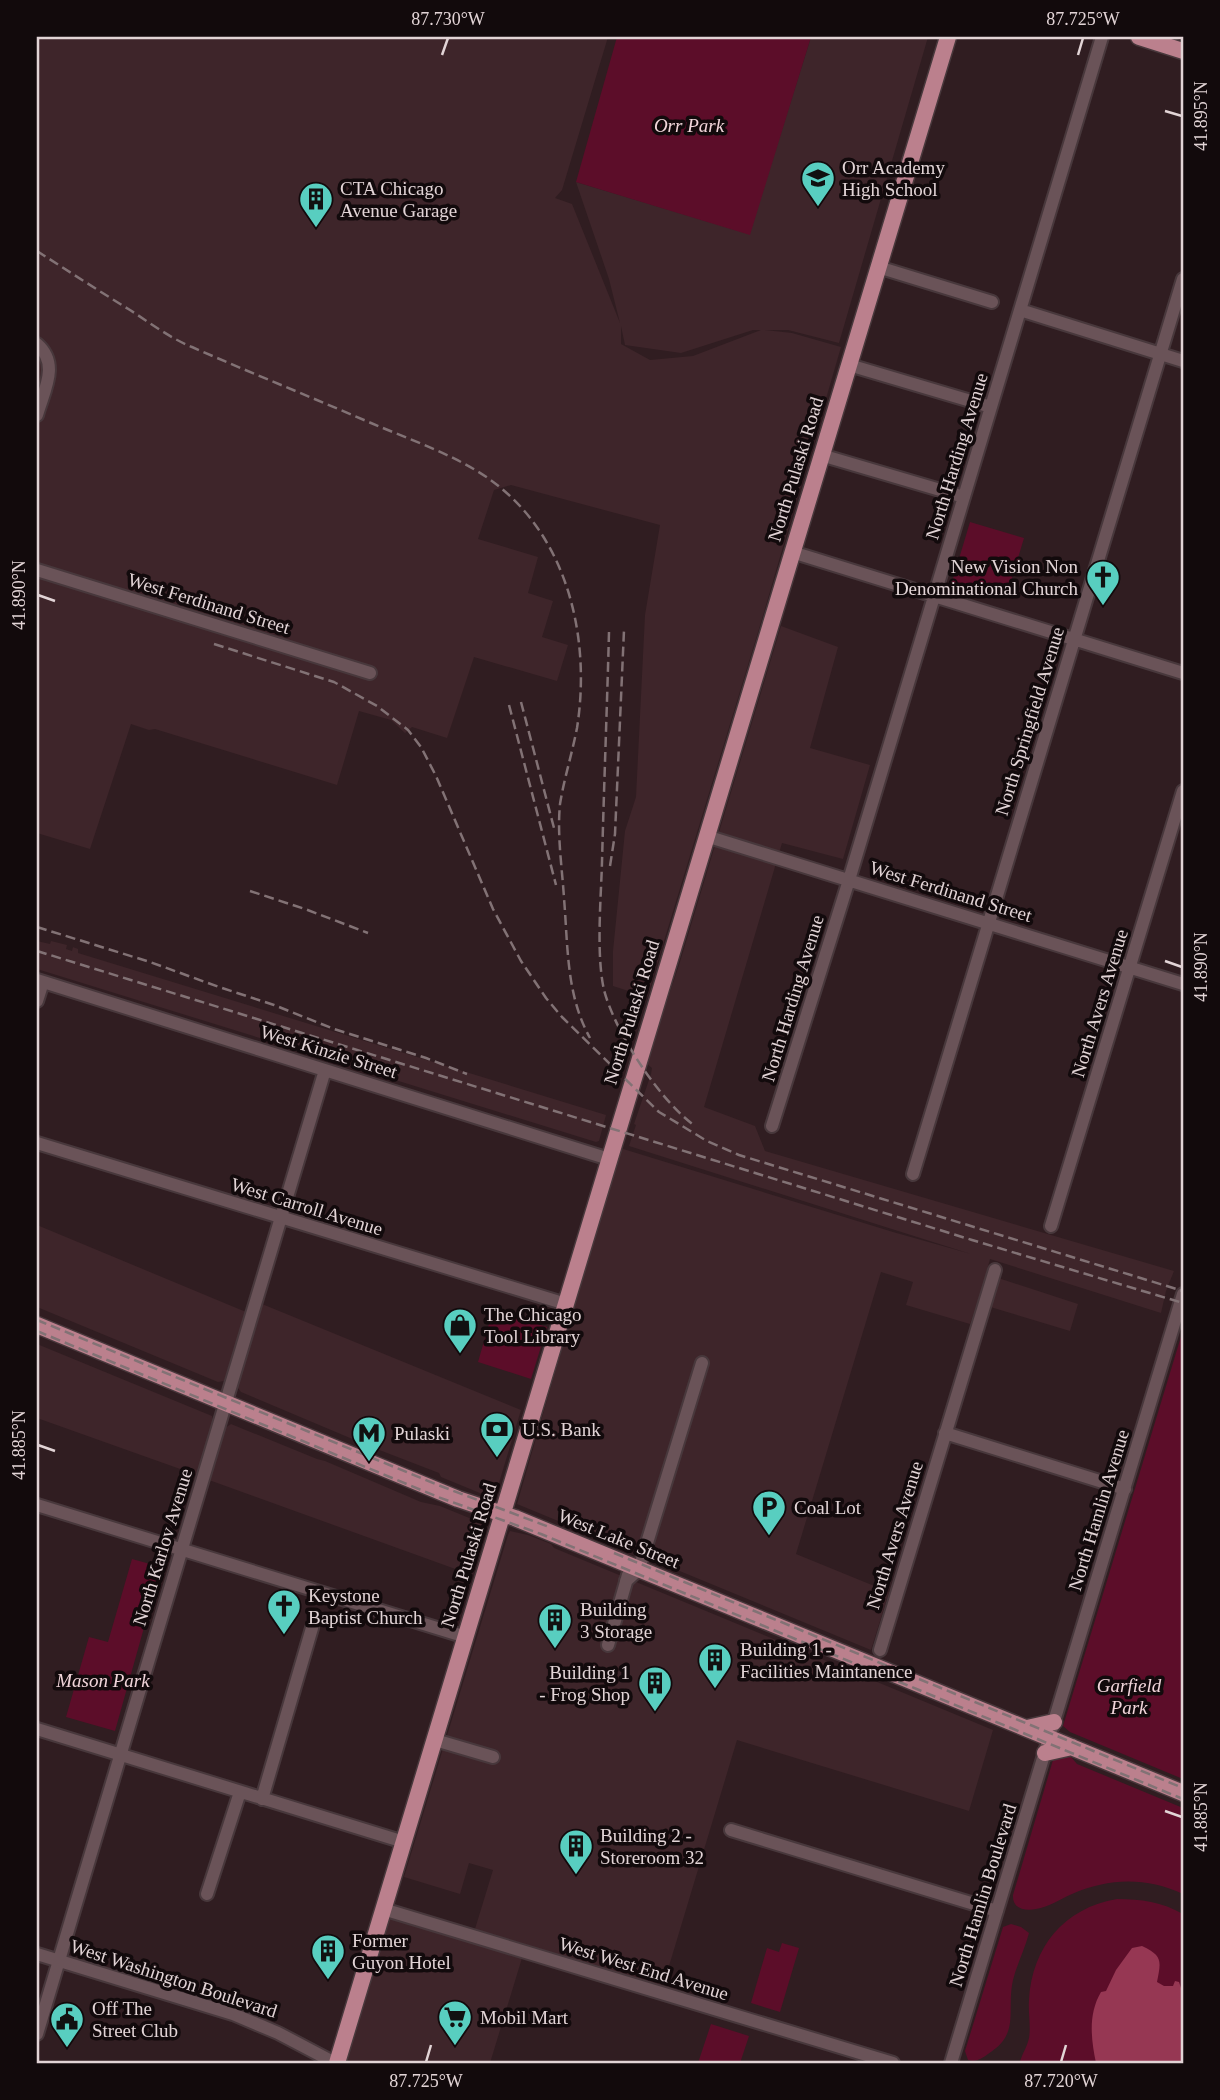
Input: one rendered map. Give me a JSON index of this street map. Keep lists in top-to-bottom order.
{
  "streets": {
    "main road": ["North Pulaski Road", "West Lake Street"],
    "street": [
      "North Harding Avenue",
      "West Ferdinand Street",
      "North Springfield Avenue",
      "North Avers Avenue",
      "West Kinzie Street",
      "West Carroll Avenue",
      "North Hamlin Avenue",
      "North Karlov Avenue",
      "North Hamlin Boulevard",
      "West West End Avenue",
      "West Washington Boulevard"
    ]
  },
  "crossings": [
    ["North Harding Avenue", "West Ferdinand Street"],
    ["North Pulaski Road", "West Ferdinand Street"],
    ["North Pulaski Road", "West Kinzie Street"],
    ["North Pulaski Road", "West Carroll Avenue"],
    ["North Pulaski Road", "West Lake Street"],
    ["North Pulaski Road", "West West End Avenue"],
    ["North Pulaski Road", "West Washington Boulevard"],
    ["West Ferdinand Street", "North Springfield Avenue"],
    ["West Ferdinand Street", "North Avers Avenue"],
    ["North Avers Avenue", "West Lake Street"],
    ["West Kinzie Street", "North Karlov Avenue"],
    ["West Carroll Avenue", "North Karlov Avenue"],
    ["North Hamlin Avenue", "West Lake Street"],
    ["North Hamlin Avenue", "North Hamlin Boulevard"],
    ["West Lake Street", "North Karlov Avenue"],
    ["West Lake Street", "North Hamlin Boulevard"],
    ["North Karlov Avenue", "West Washington Boulevard"]
  ],
  "parks": ["Orr Park", "Mason Park", "Garfield Park"],
  "places": {
    "school or university": ["Orr Academy High School"],
    "building": [
      "CTA Chicago Avenue Garage",
      "Building 3 Storage",
      "Building 1 - Facilities Maintanence",
      "Building 1 - Frog Shop",
      "Building 2 - Storeroom 32",
      "Former Guyon Hotel"
    ],
    "church": ["New Vision Non Denominational Church", "Keystone Baptist Church"],
    "shop": ["The Chicago Tool Library"],
    "bank": ["U.S. Bank"],
    "metro station": ["Pulaski"],
    "parking": ["Coal Lot"],
    "supermarket": ["Mobil Mart"],
    "public building": ["Off The Street Club"]
  },
  "coordinates": [
    "87.730°W",
    "87.725°W",
    "41.895°N",
    "41.890°N",
    "41.885°N",
    "87.720°W"
  ]
}
